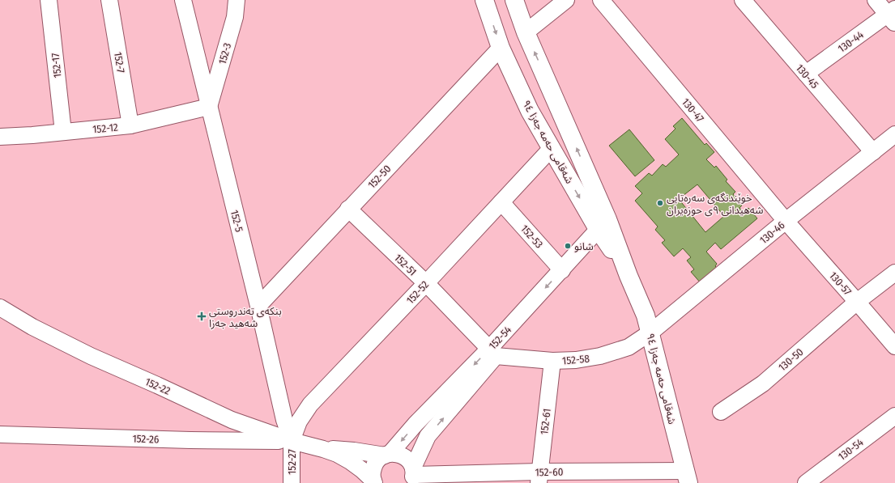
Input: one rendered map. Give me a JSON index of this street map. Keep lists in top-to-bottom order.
{
  "streets": {
    "main road": ["شەقامی حەمە جەزا ٩٤"],
    "street": [
      "130-44",
      "152-3",
      "152-7",
      "152-17",
      "130-45",
      "130-47",
      "152-12",
      "152-50",
      "152-5",
      "130-46",
      "152-53",
      "152-51",
      "130-57",
      "152-52",
      "152-54",
      "152-58",
      "130-50",
      "152-22",
      "152-61",
      "152-26",
      "130-54",
      "152-27",
      "152-60"
    ]
  },
  "crossings": [
    ["130-44", "130-45"],
    ["152-3", "152-12"],
    ["152-3", "152-5"],
    ["152-7", "152-12"],
    ["152-17", "152-12"],
    ["130-45", "130-46"],
    ["130-47", "130-46"],
    ["130-47", "130-57"],
    ["152-12", "152-5"],
    ["شەقامی حەمە جەزا ٩٤", "152-50"],
    ["شەقامی حەمە جەزا ٩٤", "130-46"],
    ["شەقامی حەمە جەزا ٩٤", "152-52"],
    ["شەقامی حەمە جەزا ٩٤", "152-54"],
    ["شەقامی حەمە جەزا ٩٤", "152-58"],
    ["شەقامی حەمە جەزا ٩٤", "152-60"],
    ["152-50", "152-5"],
    ["152-50", "152-51"],
    ["152-5", "152-52"],
    ["152-5", "152-22"],
    ["152-5", "152-26"],
    ["152-5", "152-27"],
    ["130-46", "130-57"],
    ["130-46", "152-58"],
    ["152-53", "152-52"],
    ["152-53", "152-54"],
    ["152-51", "152-52"],
    ["152-51", "152-54"],
    ["152-51", "152-58"],
    ["130-57", "130-50"],
    ["152-52", "152-22"],
    ["152-52", "152-26"],
    ["152-52", "152-27"],
    ["152-54", "152-58"],
    ["152-54", "152-60"],
    ["152-58", "152-61"],
    ["152-22", "152-26"],
    ["152-22", "152-27"],
    ["152-61", "152-60"],
    ["152-26", "152-27"]
  ],
  "places": {
    "other": ["خوێندنگەی سەرەتایی شەهیدانی ٩ی حوزەیران", "شانو"],
    "health": ["بنکەی تەندروستی شەهید جەزا"]
  }
}
